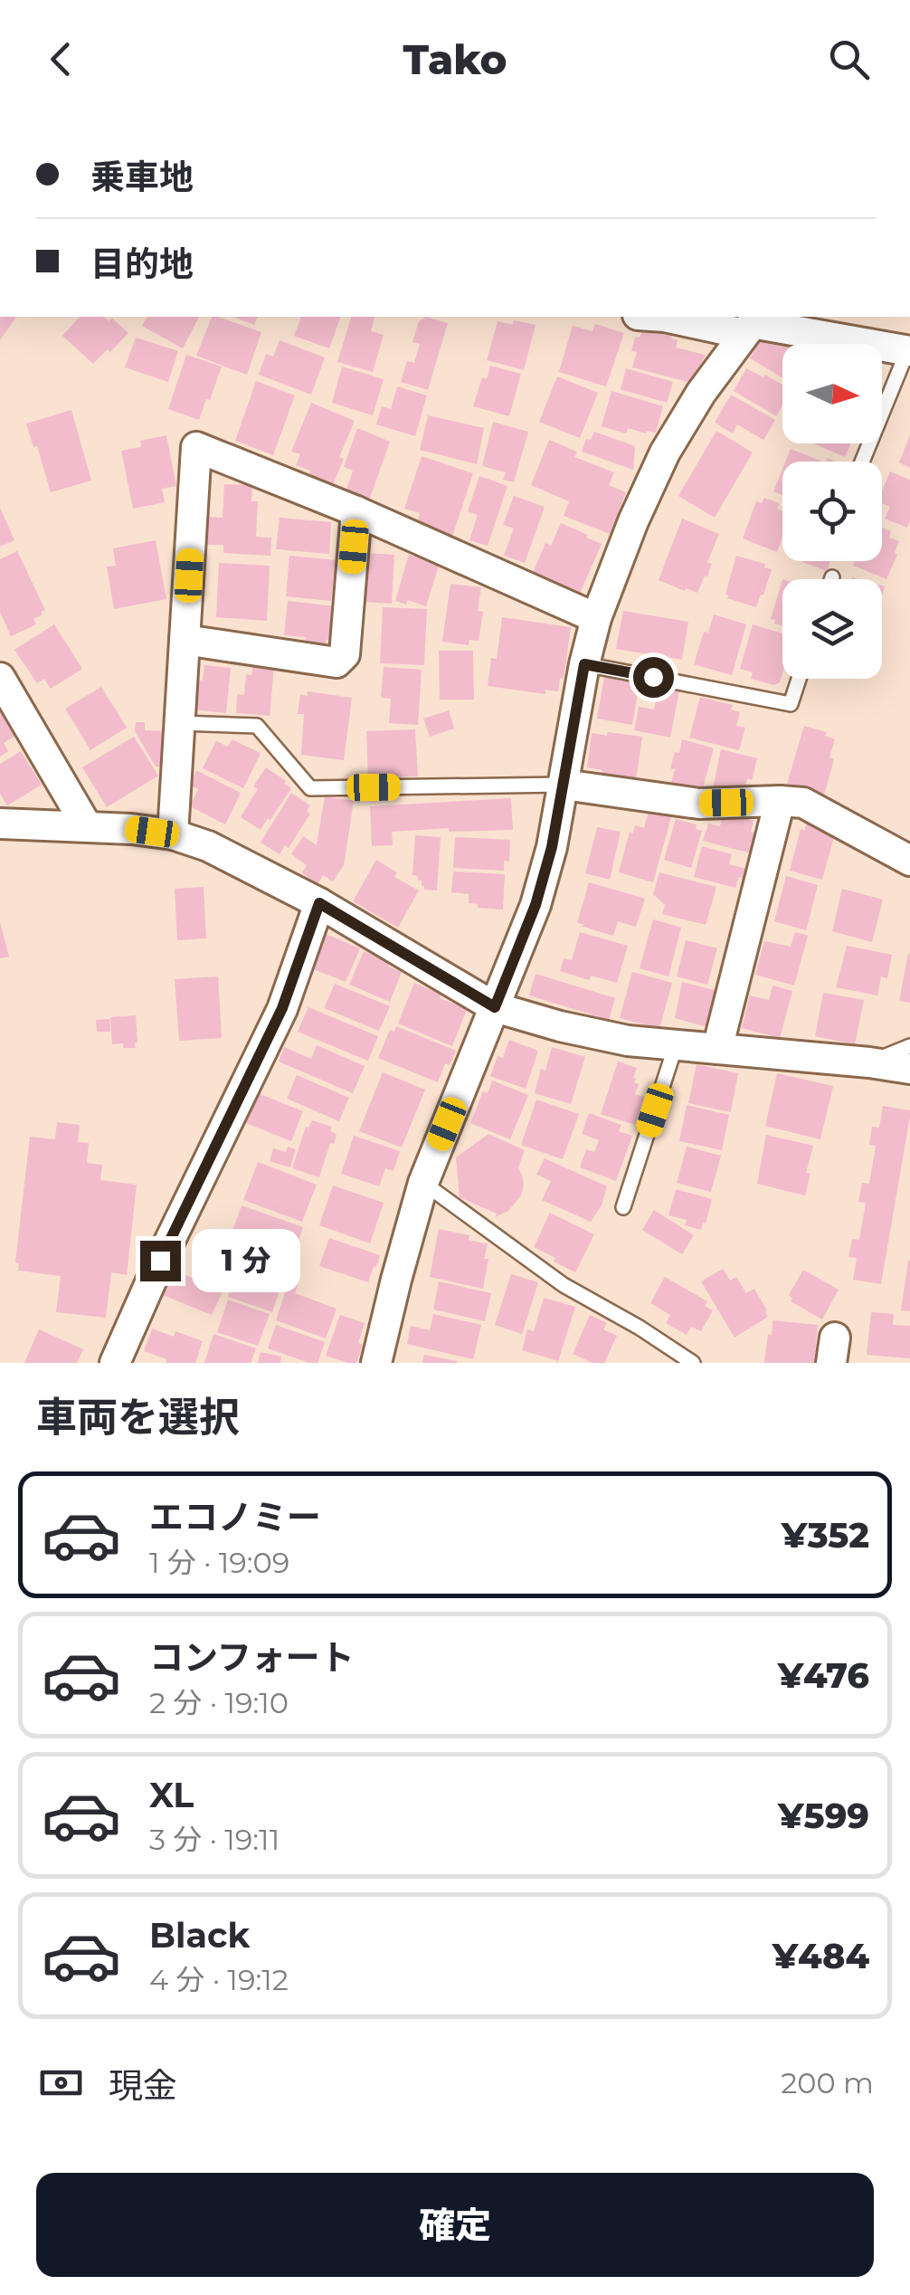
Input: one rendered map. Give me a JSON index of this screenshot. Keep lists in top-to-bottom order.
{
  "north": "right",
  "page": {
    "header": "Tako",
    "banner": ["乗車地", "目的地"],
    "bubble": "1 分",
    "heading": "車両を選択",
    "list": [
      {
        "name": "エコノミー",
        "note": "1 分 · 19:09",
        "value": "¥352"
      },
      {
        "name": "コンフォート",
        "note": "2 分 · 19:10",
        "value": "¥476"
      },
      {
        "name": "XL",
        "note": "3 分 · 19:11",
        "value": "¥599"
      },
      {
        "name": "Black",
        "note": "4 分 · 19:12",
        "value": "¥484"
      }
    ],
    "pay": ["現金", "200 m"],
    "buttons": "確定"
  }
}
